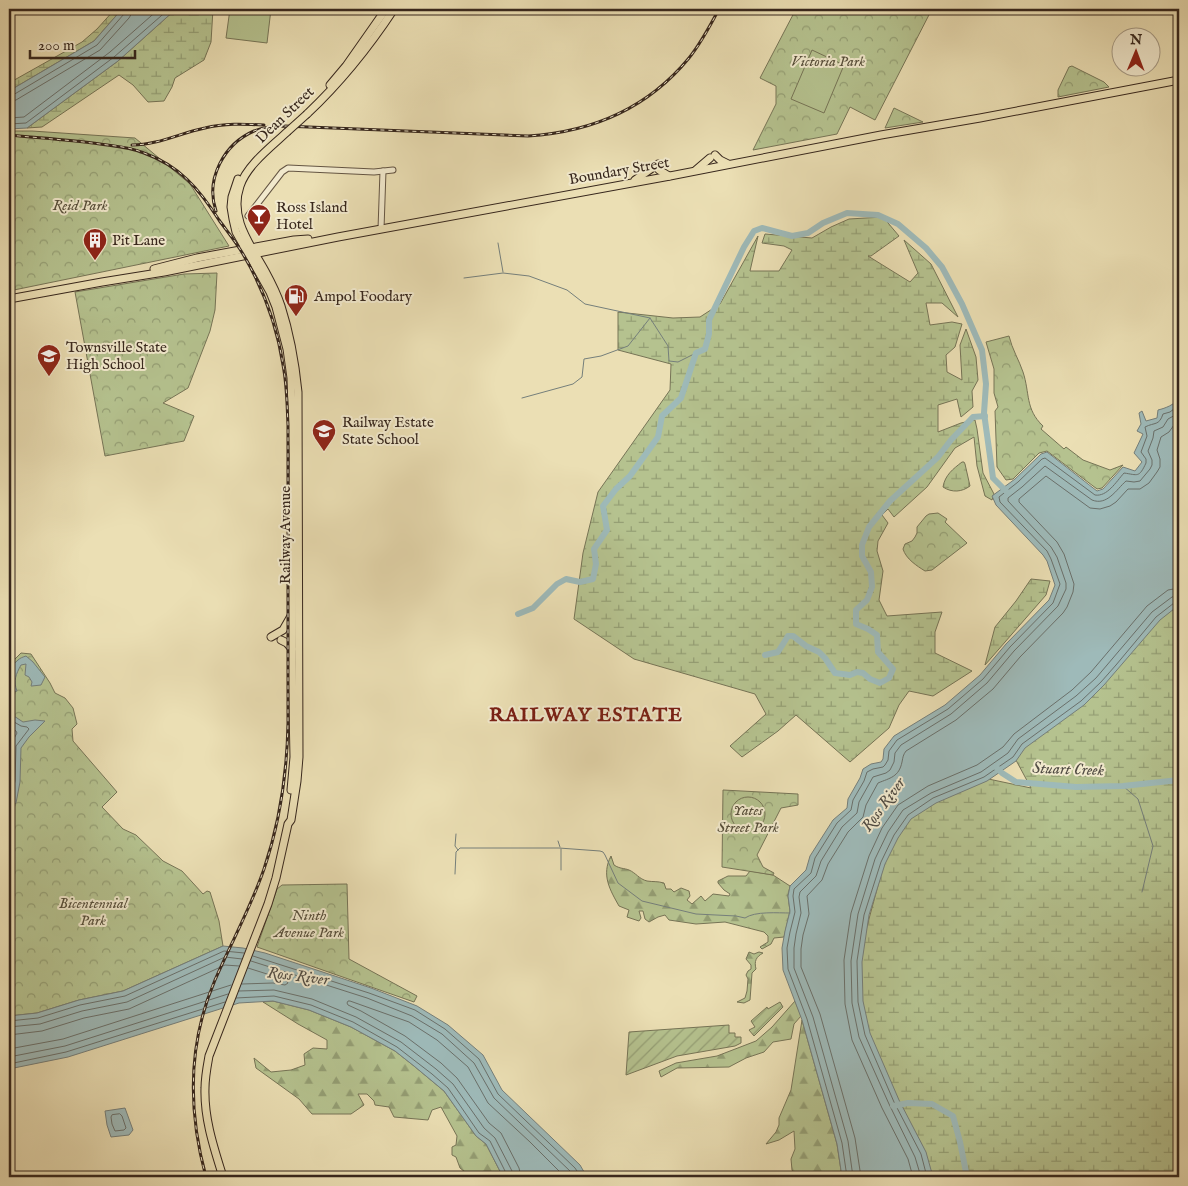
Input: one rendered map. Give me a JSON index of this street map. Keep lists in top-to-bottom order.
{
  "streets": {
    "main road": ["Dean Street", "Boundary Street", "Railway Avenue"]
  },
  "crossings": [
    ["Dean Street", "Boundary Street"],
    ["Dean Street", "Railway Avenue"],
    ["Boundary Street", "Railway Avenue"]
  ],
  "districts": ["RAILWAY ESTATE"],
  "water": ["Stuart Creek", "Ross River"],
  "parks": [
    "Victoria Park",
    "Reid Park",
    "Yates Street Park",
    "Bicentennial Park",
    "Ninth Avenue Park"
  ],
  "places": {
    "bar": ["Ross Island Hotel"],
    "building": ["Pit Lane"],
    "fuel station": ["Ampol Foodary"],
    "school or university": ["Townsville State High School", "Railway Estate State School"]
  },
  "scale_bar": "200 m",
  "north": "top"
}
